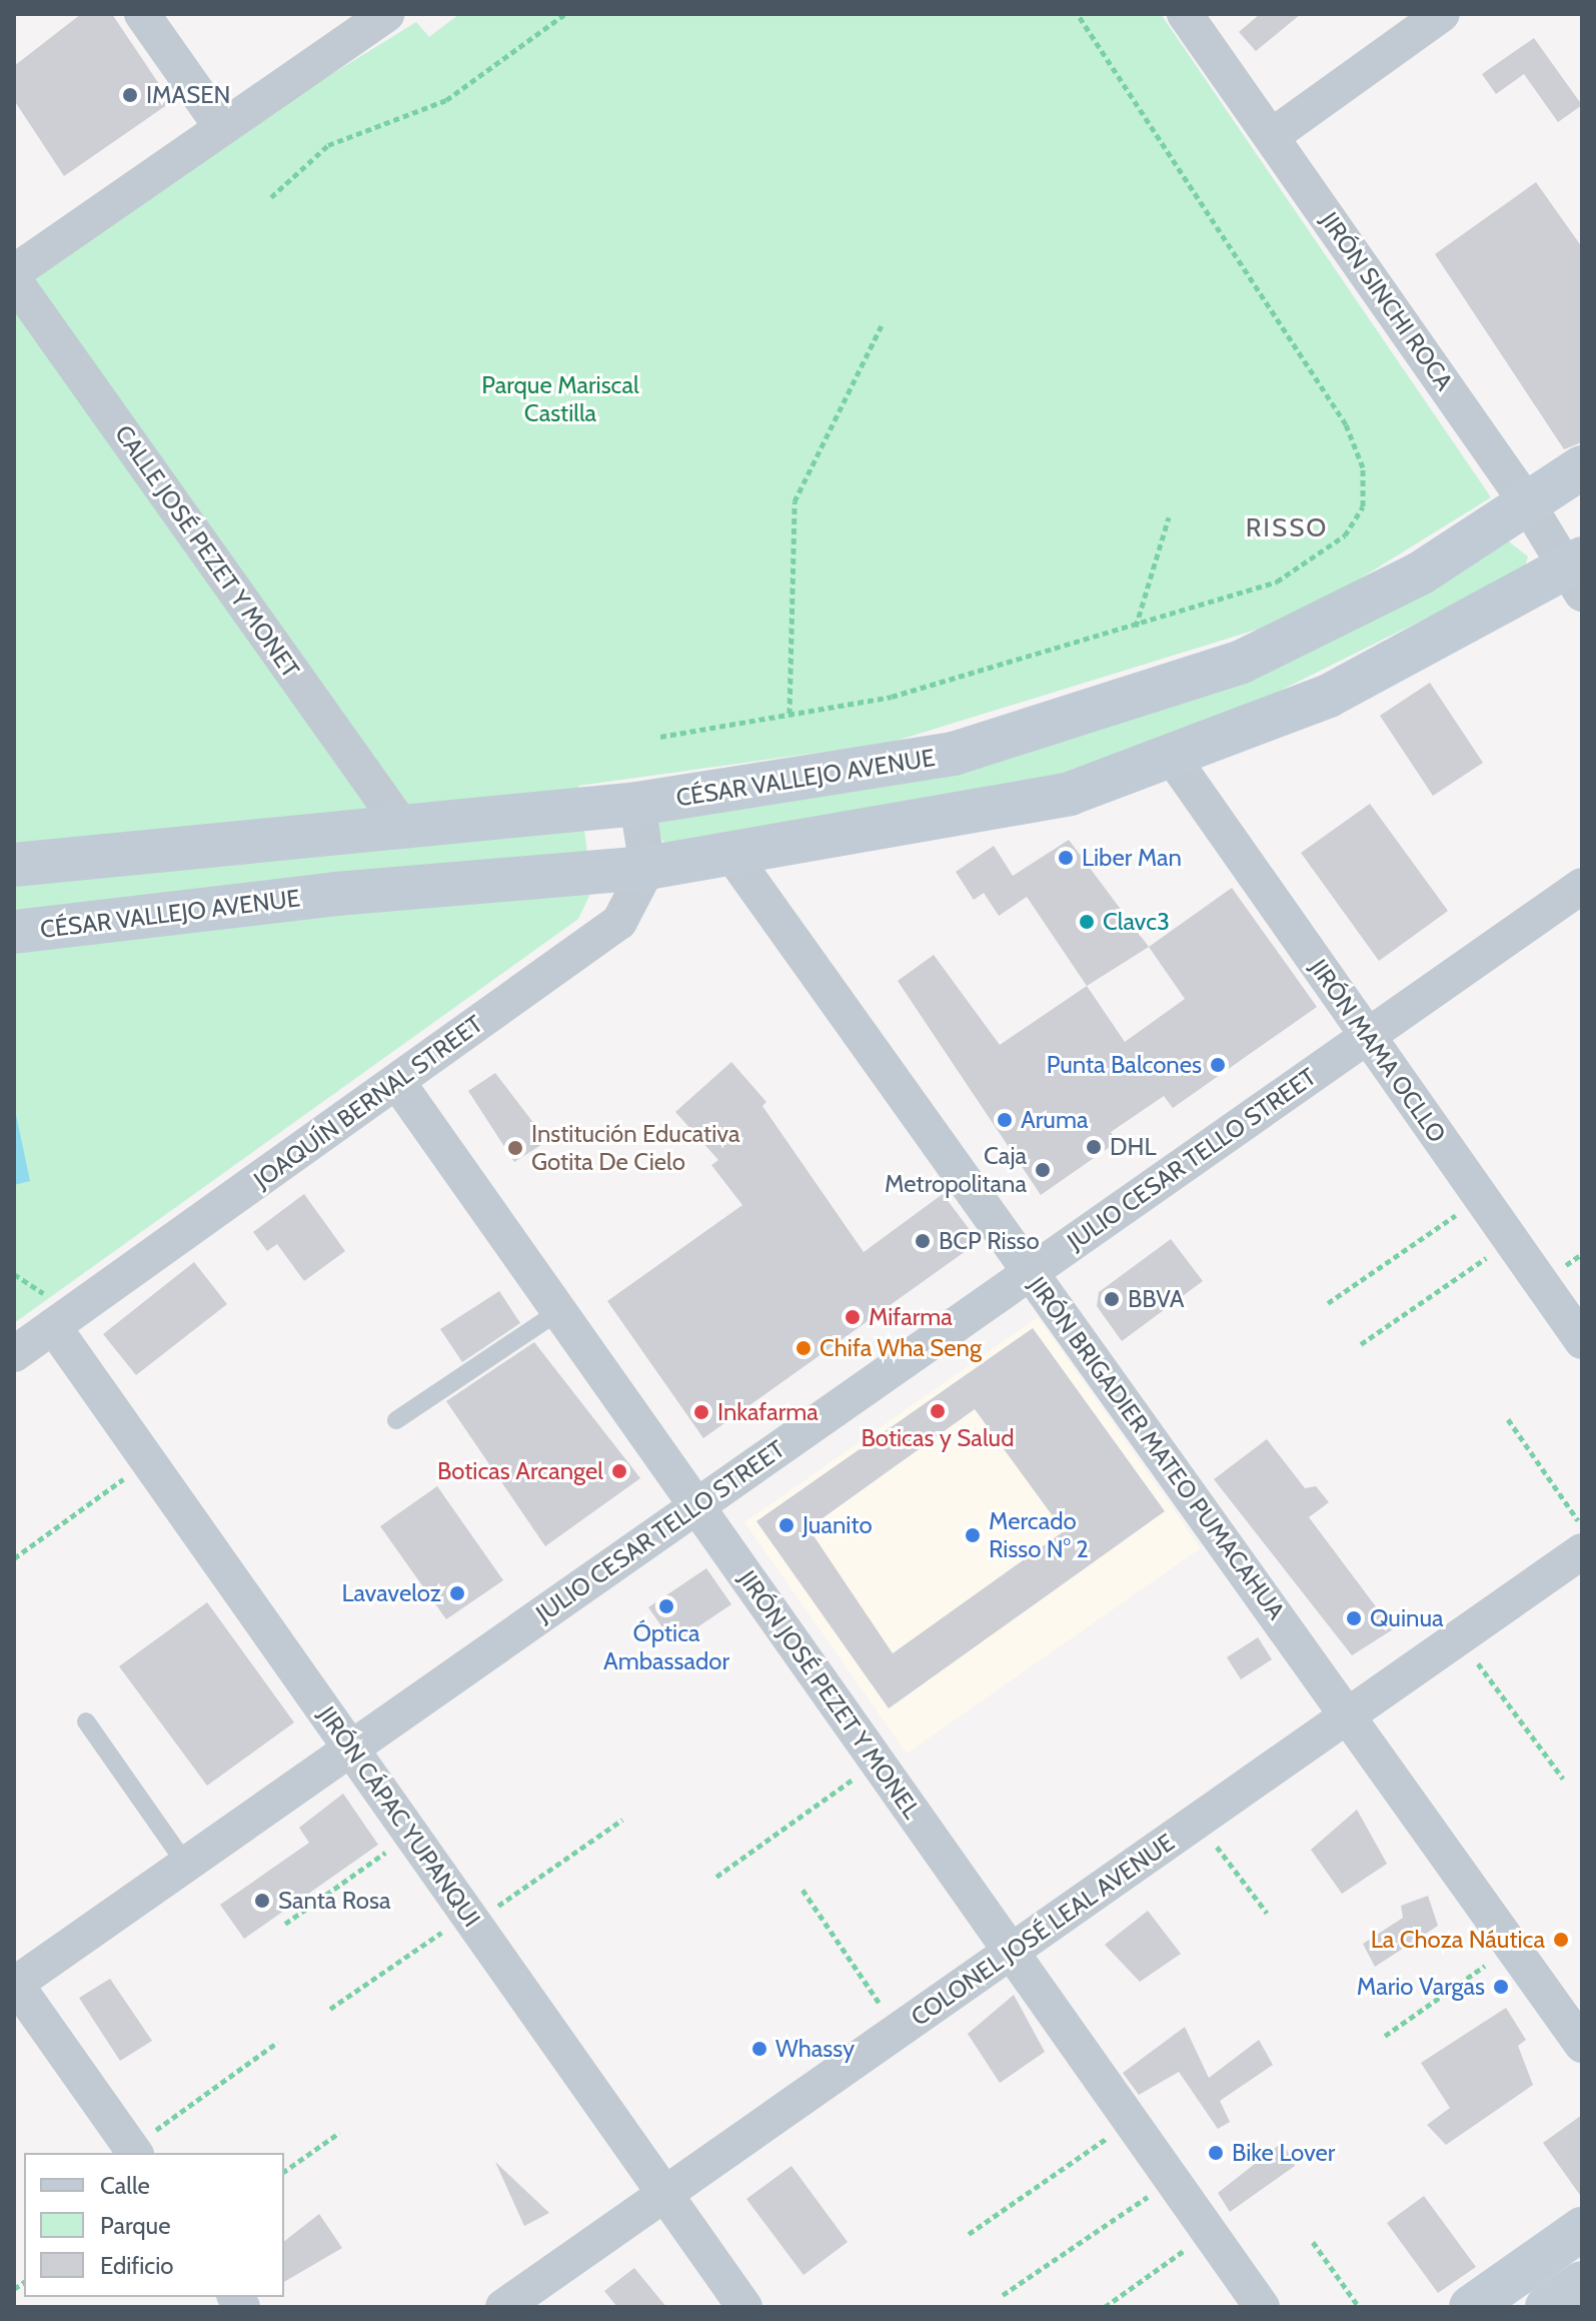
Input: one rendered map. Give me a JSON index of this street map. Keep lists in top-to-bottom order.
{
  "streets": {
    "main road": ["CÉSAR VALLEJO AVENUE"],
    "street": [
      "JIRÓN SINCHI ROCA",
      "CALLE JOSÉ PEZET Y MONET",
      "JIRÓN MAMA OCLLO",
      "JOAQUÍN BERNAL STREET",
      "JULIO CESAR TELLO STREET",
      "JIRÓN BRIGADIER MATEO PUMACAHUA",
      "JIRÓN JOSÉ PEZET Y MONEL",
      "JIRÓN CÁPAC YUPANQUI",
      "COLONEL JOSÉ LEAL AVENUE"
    ]
  },
  "crossings": [
    ["JIRÓN SINCHI ROCA", "CÉSAR VALLEJO AVENUE"],
    ["CALLE JOSÉ PEZET Y MONET", "CÉSAR VALLEJO AVENUE"],
    ["CÉSAR VALLEJO AVENUE", "JIRÓN MAMA OCLLO"],
    ["CÉSAR VALLEJO AVENUE", "JOAQUÍN BERNAL STREET"],
    ["CÉSAR VALLEJO AVENUE", "JIRÓN BRIGADIER MATEO PUMACAHUA"],
    ["JIRÓN MAMA OCLLO", "JULIO CESAR TELLO STREET"],
    ["JOAQUÍN BERNAL STREET", "JIRÓN JOSÉ PEZET Y MONEL"],
    ["JOAQUÍN BERNAL STREET", "JIRÓN CÁPAC YUPANQUI"],
    ["JULIO CESAR TELLO STREET", "JIRÓN BRIGADIER MATEO PUMACAHUA"],
    ["JULIO CESAR TELLO STREET", "JIRÓN JOSÉ PEZET Y MONEL"],
    ["JULIO CESAR TELLO STREET", "JIRÓN CÁPAC YUPANQUI"],
    ["JIRÓN BRIGADIER MATEO PUMACAHUA", "COLONEL JOSÉ LEAL AVENUE"],
    ["JIRÓN JOSÉ PEZET Y MONEL", "COLONEL JOSÉ LEAL AVENUE"],
    ["JIRÓN CÁPAC YUPANQUI", "COLONEL JOSÉ LEAL AVENUE"]
  ],
  "districts": ["RISSO"],
  "parks": ["Parque Mariscal Castilla"],
  "places": [
    "IMASEN",
    "Liber Man",
    "Clavc3",
    "Punta Balcones",
    "Aruma",
    "DHL",
    "Institución Educativa Gotita De Cielo",
    "Caja Metropolitana",
    "BCP Risso",
    "BBVA",
    "Mifarma",
    "Chifa Wha Seng",
    "Boticas y Salud",
    "Inkafarma",
    "Boticas Arcangel",
    "Juanito",
    "Mercado Risso N° 2",
    "Lavaveloz",
    "Óptica Ambassador",
    "Quinua",
    "Santa Rosa",
    "La Choza Náutica",
    "Mario Vargas",
    "Whassy",
    "Bike Lover"
  ],
  "legend": ["Calle", "Parque", "Edificio"]
}
